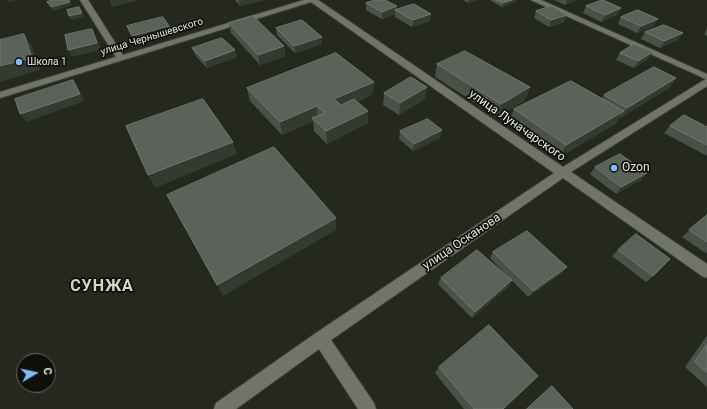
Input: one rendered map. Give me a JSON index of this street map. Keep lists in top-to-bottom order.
{
  "streets": {
    "street": ["улица Чернышевского", "улица Луначарского", "улица Осканова"]
  },
  "crossings": [
    ["улица Чернышевского", "улица Луначарского"],
    ["улица Луначарского", "улица Осканова"]
  ],
  "districts": ["СУНЖА"],
  "places": ["Школа 1", "Ozon"],
  "north": "right"
}
